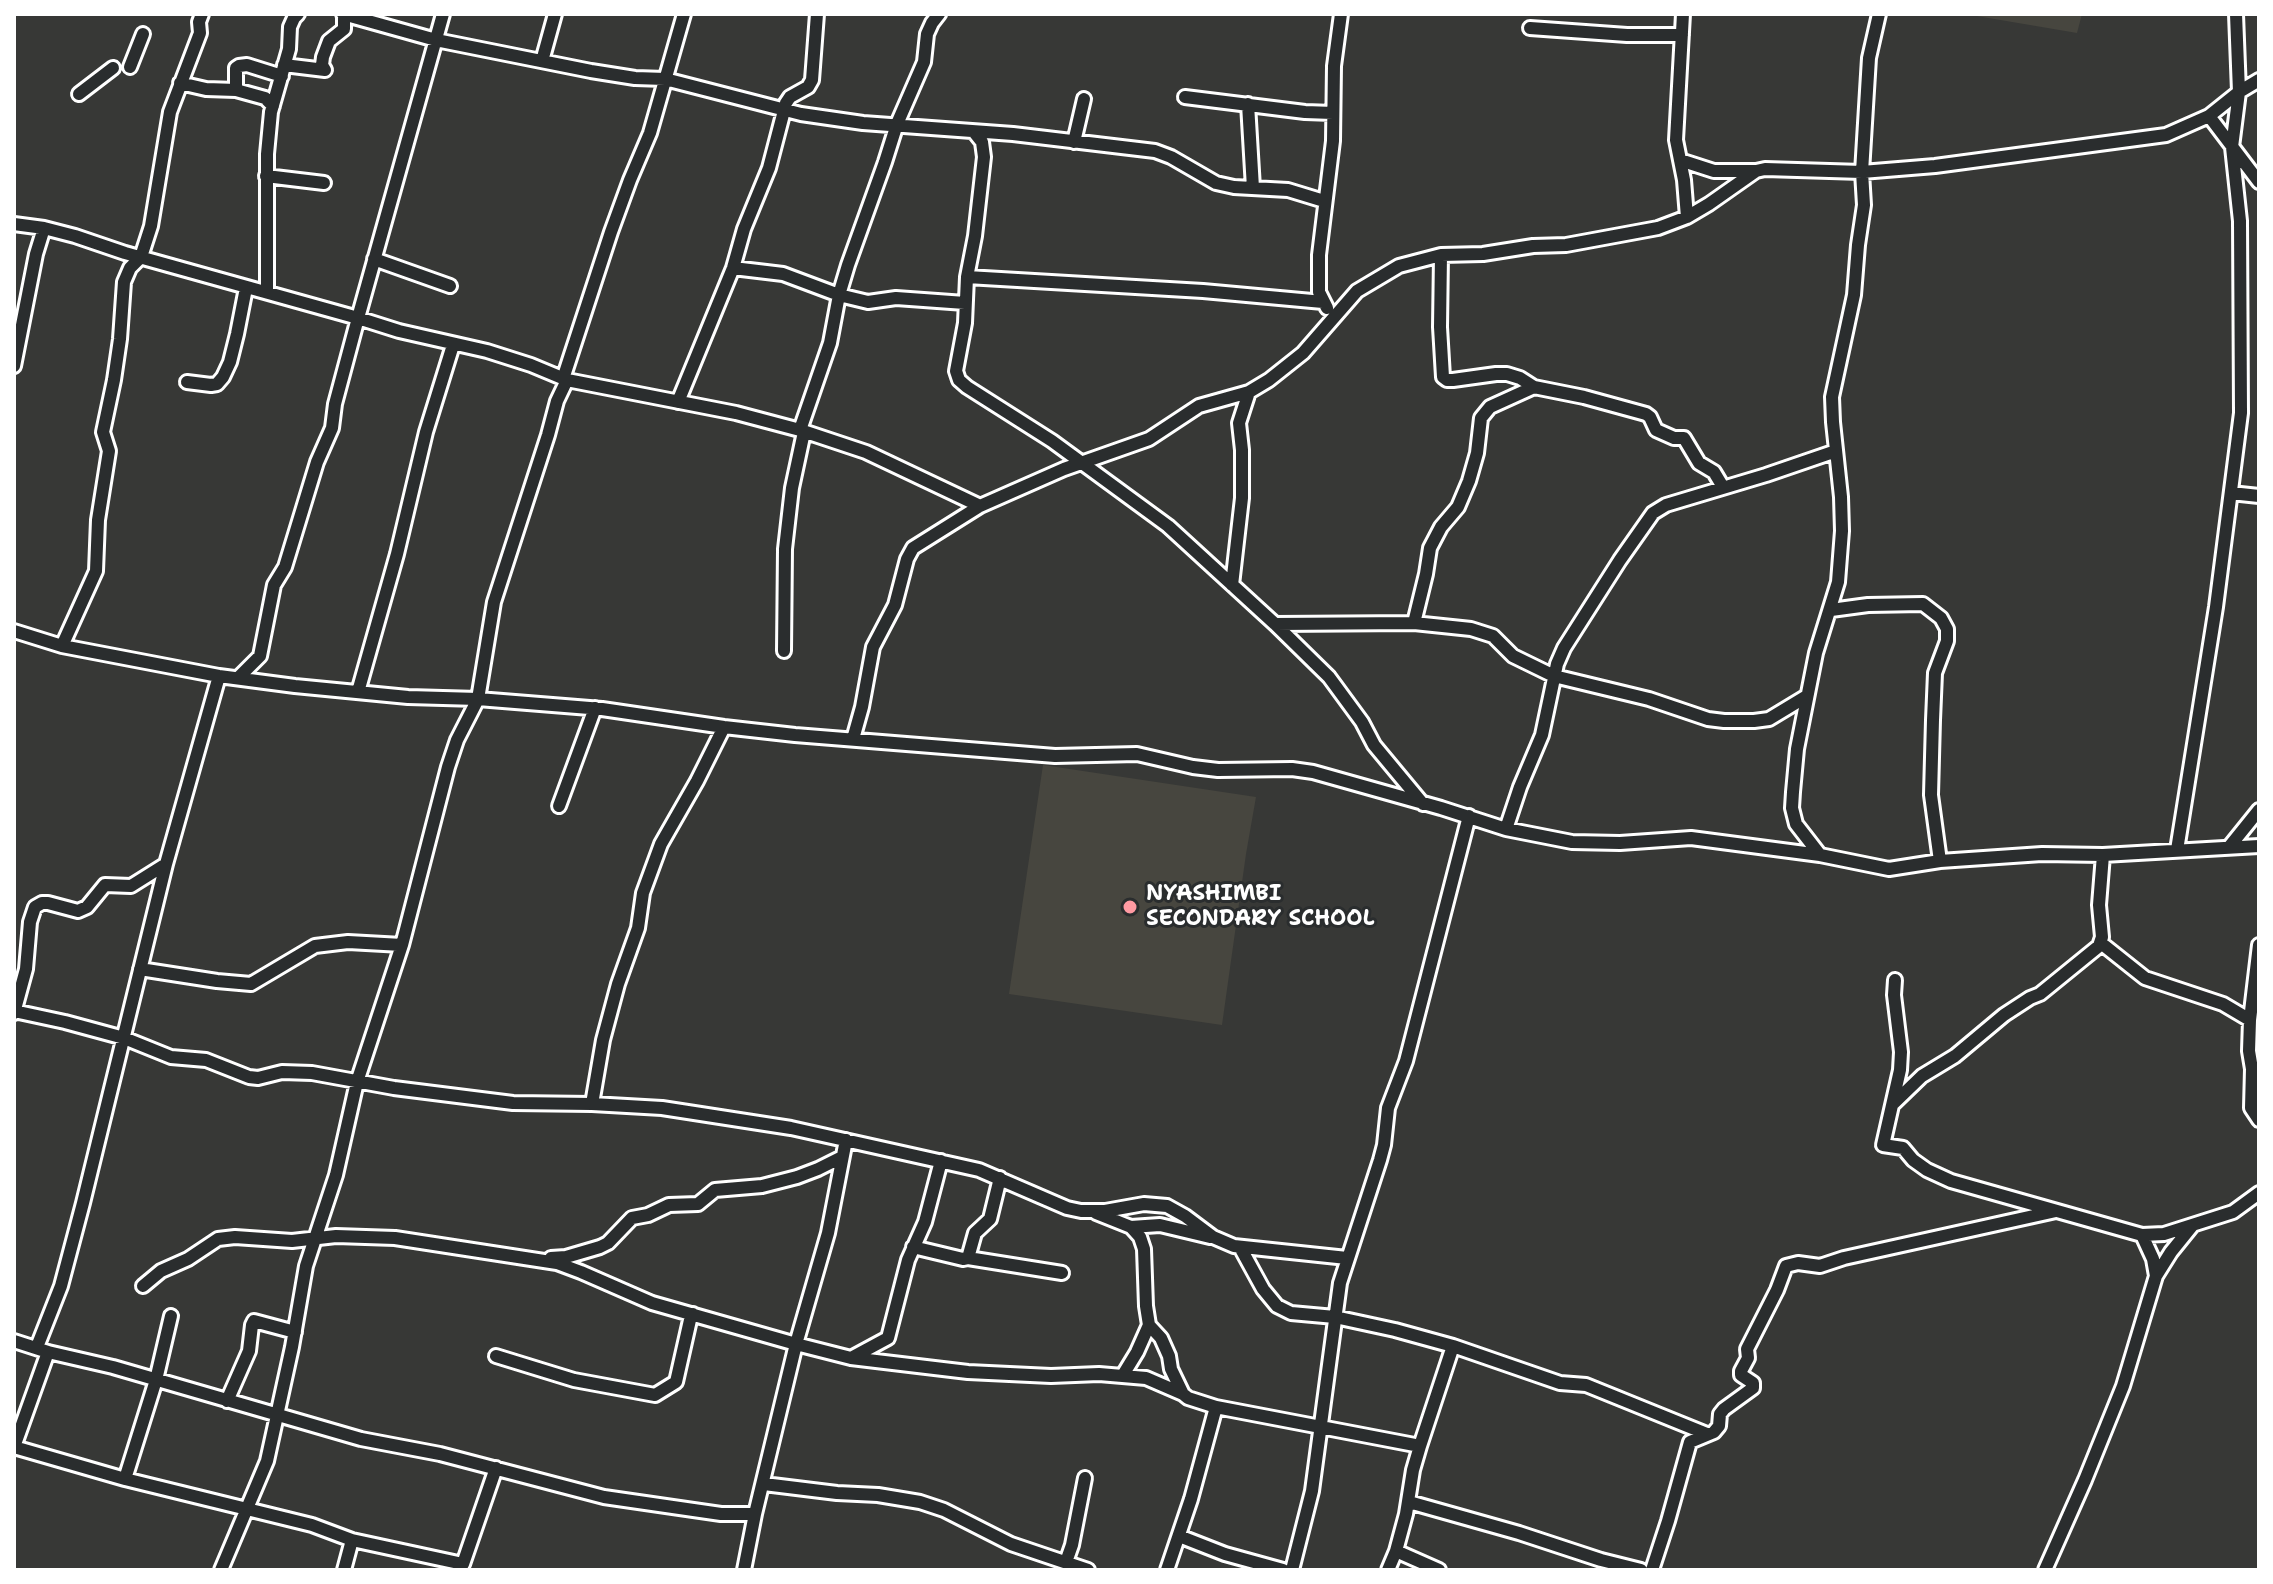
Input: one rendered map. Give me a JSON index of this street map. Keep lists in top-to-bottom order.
{
  "places": ["NYASHIMBI SECONDARY SCHOOL"]
}
